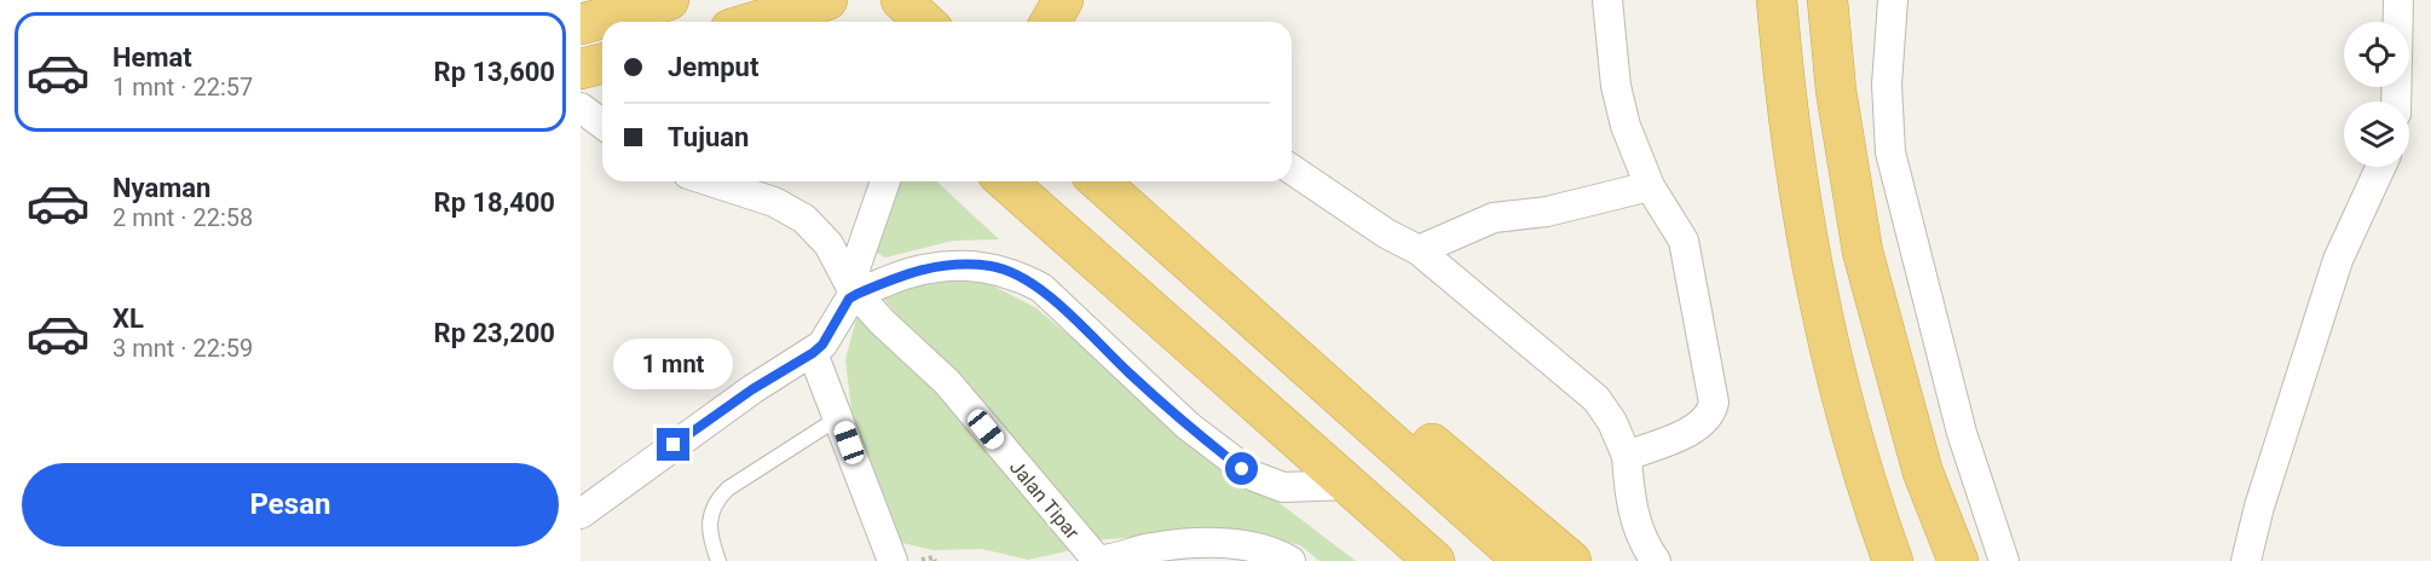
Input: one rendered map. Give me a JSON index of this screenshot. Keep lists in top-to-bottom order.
{
  "streets": {
    "street": ["Jalan Tipar"]
  },
  "page": {
    "list": [
      {
        "name": "Hemat",
        "note": "1 mnt · 22:57",
        "value": "Rp 13,600"
      },
      {
        "name": "Nyaman",
        "note": "2 mnt · 22:58",
        "value": "Rp 18,400"
      },
      {
        "name": "XL",
        "note": "3 mnt · 22:59",
        "value": "Rp 23,200"
      }
    ],
    "banner": ["Jemput", "Tujuan"],
    "bubble": "1 mnt",
    "buttons": "Pesan"
  }
}
